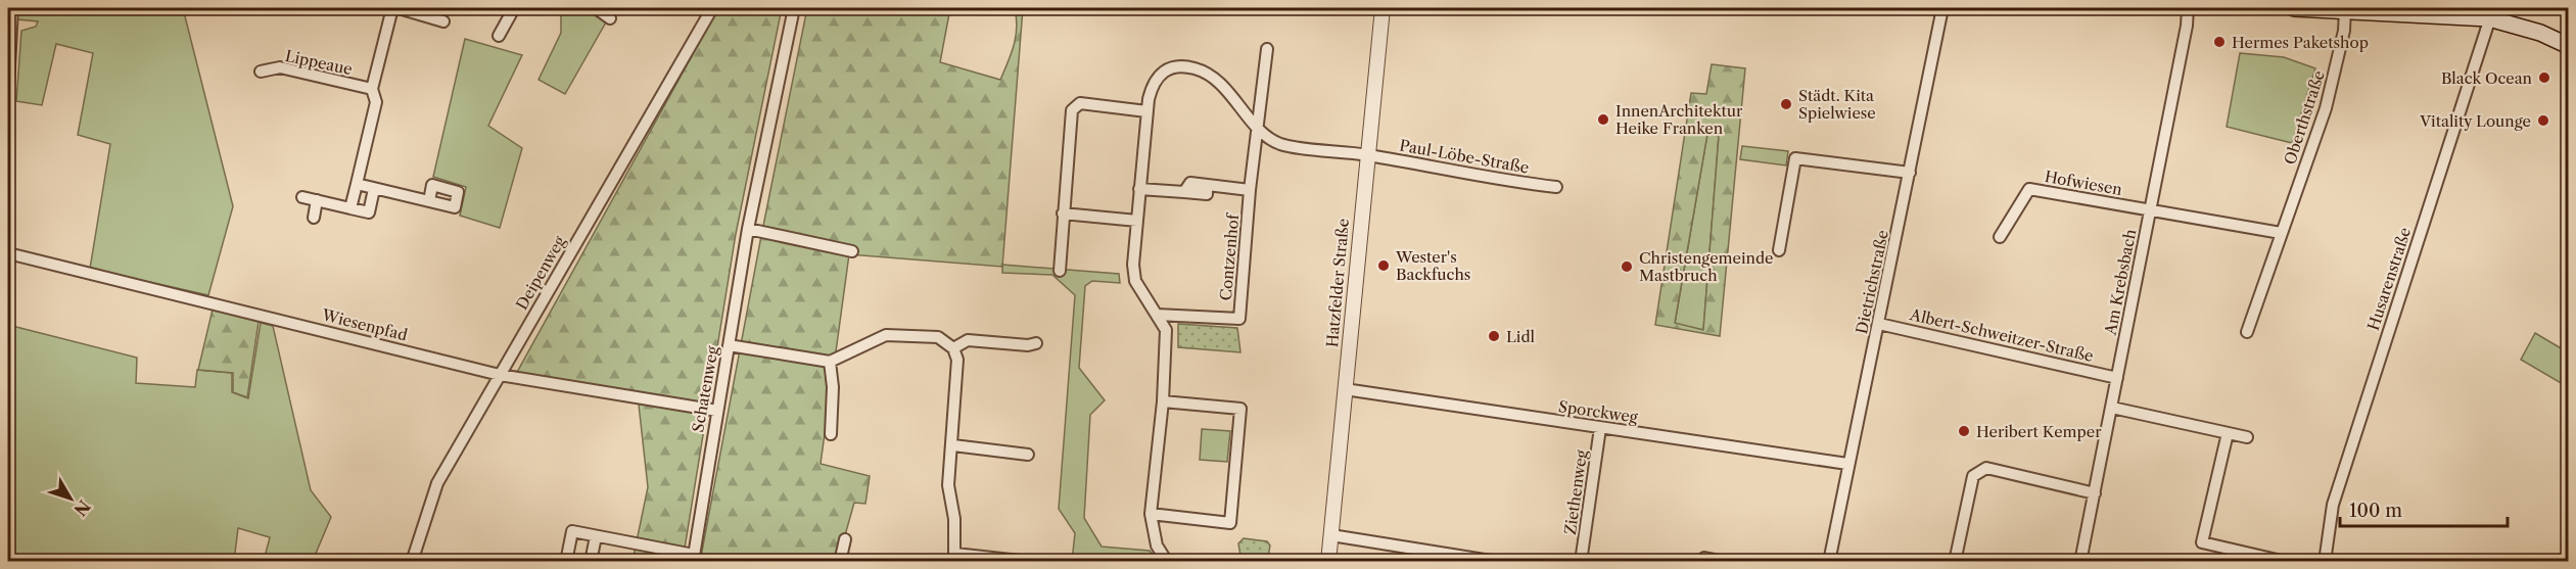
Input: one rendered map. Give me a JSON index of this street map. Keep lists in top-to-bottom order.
{
  "streets": {
    "street": [
      "Lippeaue",
      "Oberthstraße",
      "Paul-Löbe-Straße",
      "Hofwiesen",
      "Contzenhof",
      "Deipenweg",
      "Husarenstraße",
      "Dietrichstraße",
      "Am Krebsbach",
      "Hatzfelder Straße",
      "Wiesenpfad",
      "Albert-Schweitzer-Straße",
      "Schatenweg",
      "Sporckweg",
      "Ziethenweg"
    ]
  },
  "crossings": [
    ["Paul-Löbe-Straße", "Contzenhof"],
    ["Paul-Löbe-Straße", "Hatzfelder Straße"],
    ["Hofwiesen", "Am Krebsbach"],
    ["Deipenweg", "Wiesenpfad"],
    ["Dietrichstraße", "Albert-Schweitzer-Straße"],
    ["Dietrichstraße", "Sporckweg"],
    ["Am Krebsbach", "Albert-Schweitzer-Straße"],
    ["Hatzfelder Straße", "Sporckweg"],
    ["Wiesenpfad", "Schatenweg"],
    ["Sporckweg", "Ziethenweg"]
  ],
  "places": [
    "Hermes Paketshop",
    "Black Ocean",
    "Städt. Kita Spielwiese",
    "InnenArchitektur Heike Franken",
    "Vitality Lounge",
    "Wester's Backfuchs",
    "Christengemeinde Mastbruch",
    "Lidl",
    "Heribert Kemper"
  ],
  "scale_bar": "100 m",
  "north": "bottom right"
}
